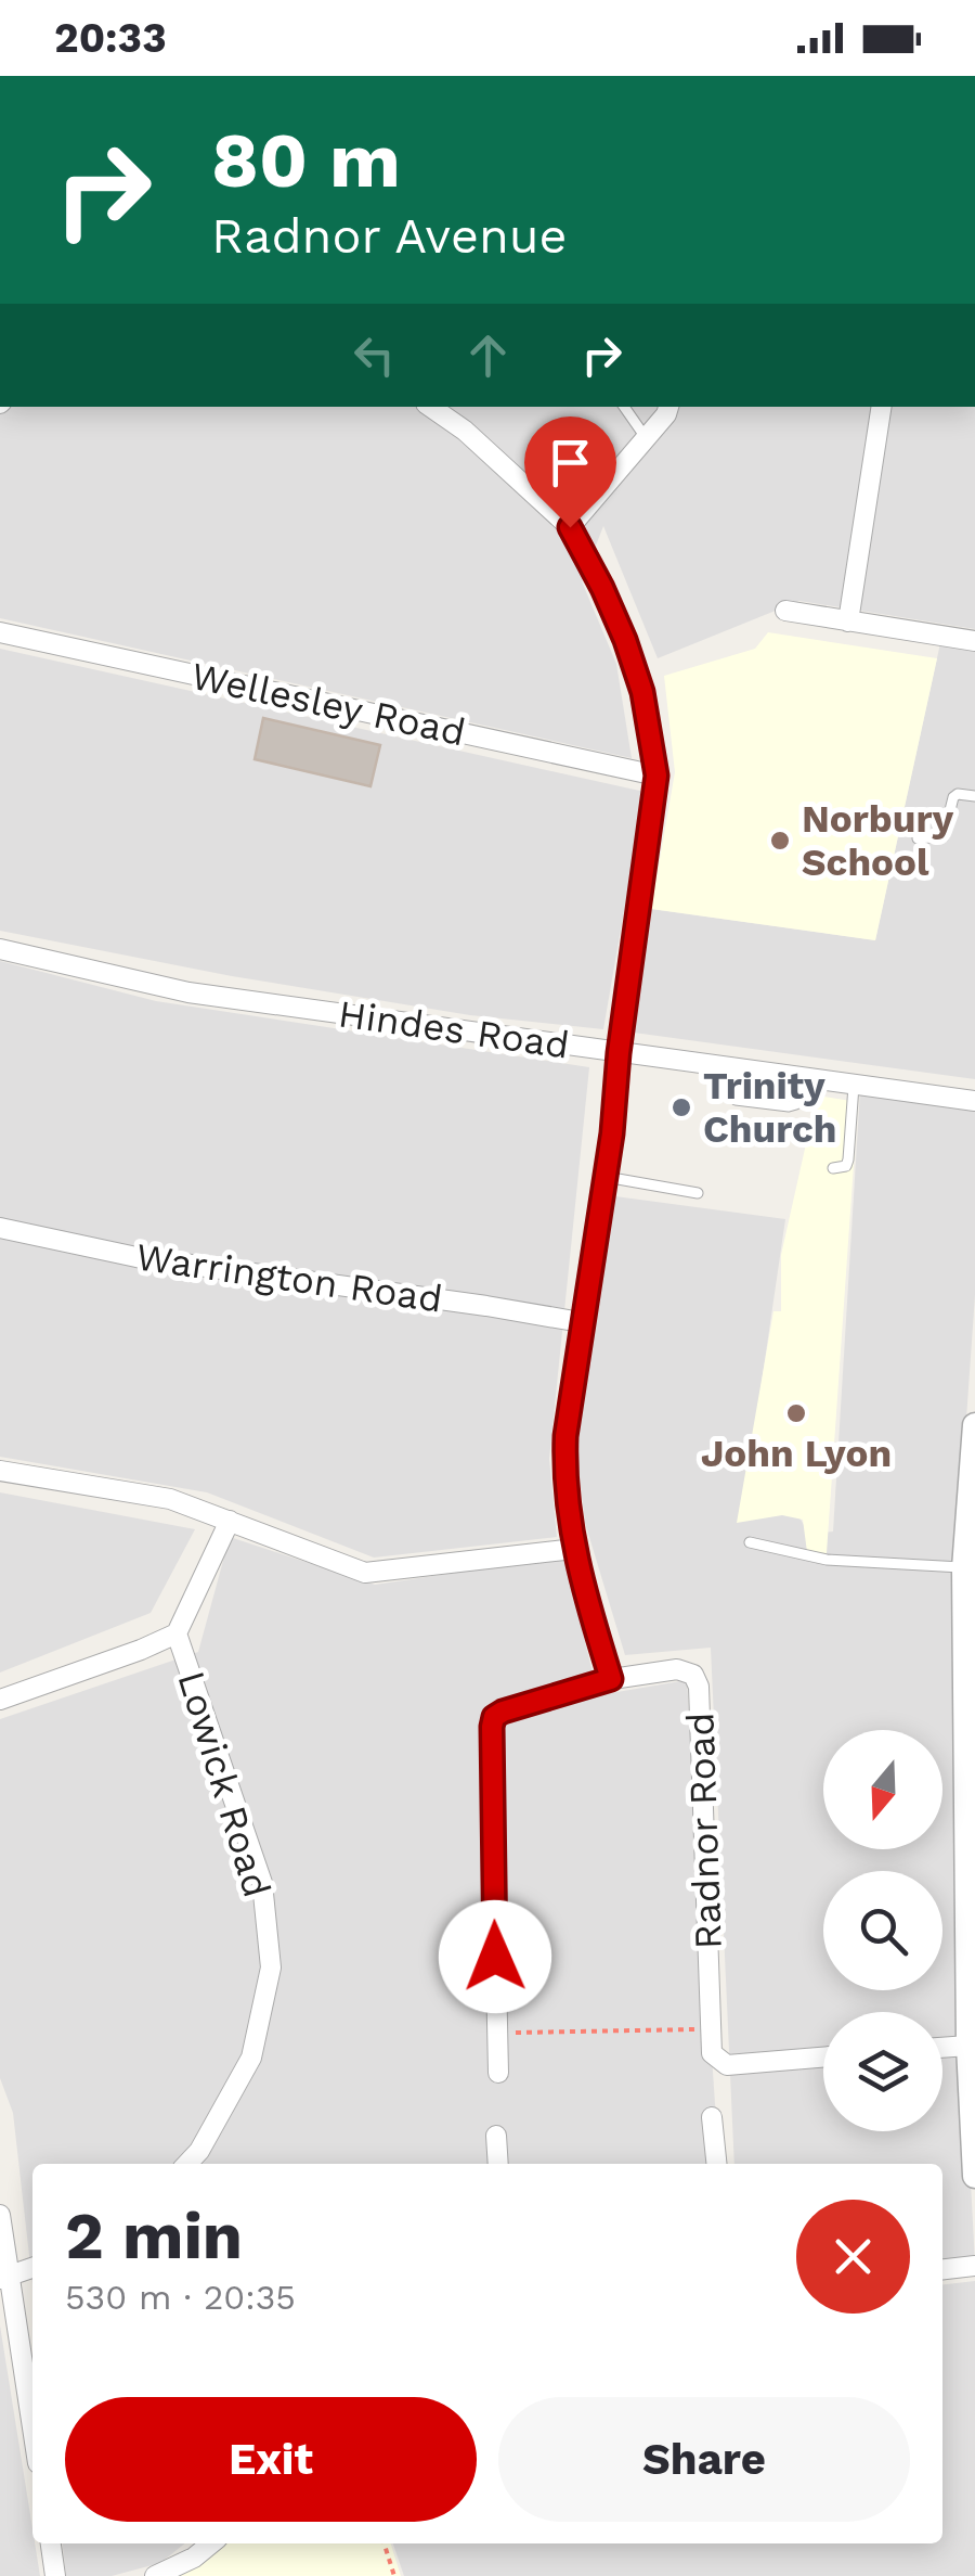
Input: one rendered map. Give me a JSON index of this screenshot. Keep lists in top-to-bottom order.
{
  "streets": {
    "street": [
      "Wellesley Road",
      "Hindes Road",
      "Warrington Road",
      "Lowick Road",
      "Radnor Road"
    ]
  },
  "places": ["Norbury School", "Trinity Church", "John Lyon"],
  "north": "bottom",
  "page": {
    "status": "20:33",
    "turn": ["80 m", "Radnor Avenue"],
    "heading": ["2 min", "530 m · 20:35"],
    "buttons": ["Exit", "Share"]
  }
}
